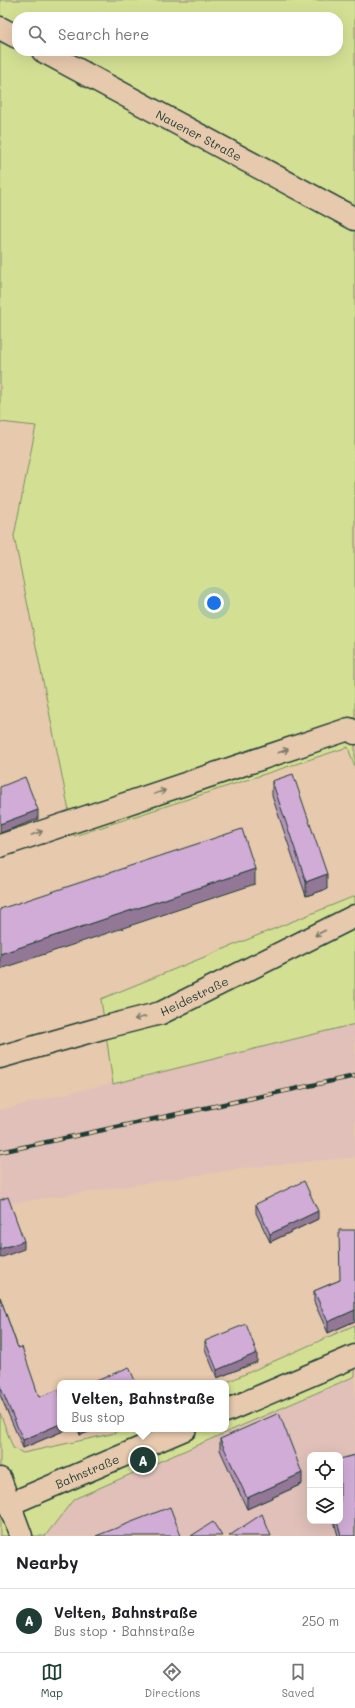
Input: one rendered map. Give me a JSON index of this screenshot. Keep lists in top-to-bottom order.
{
  "streets": {
    "street": ["Nauener Straße", "Heidestraße", "Bahnstraße"]
  },
  "page": {
    "search": "Search here",
    "popup": ["Velten, Bahnstraße", "Bus stop"],
    "pins": "A",
    "heading": "Nearby",
    "list": [
      {
        "mark": "A",
        "name": "Velten, Bahnstraße",
        "note": "Bus stop · Bahnstraße",
        "value": "250 m"
      }
    ],
    "nav": ["Map", "Directions", "Saved"]
  }
}
